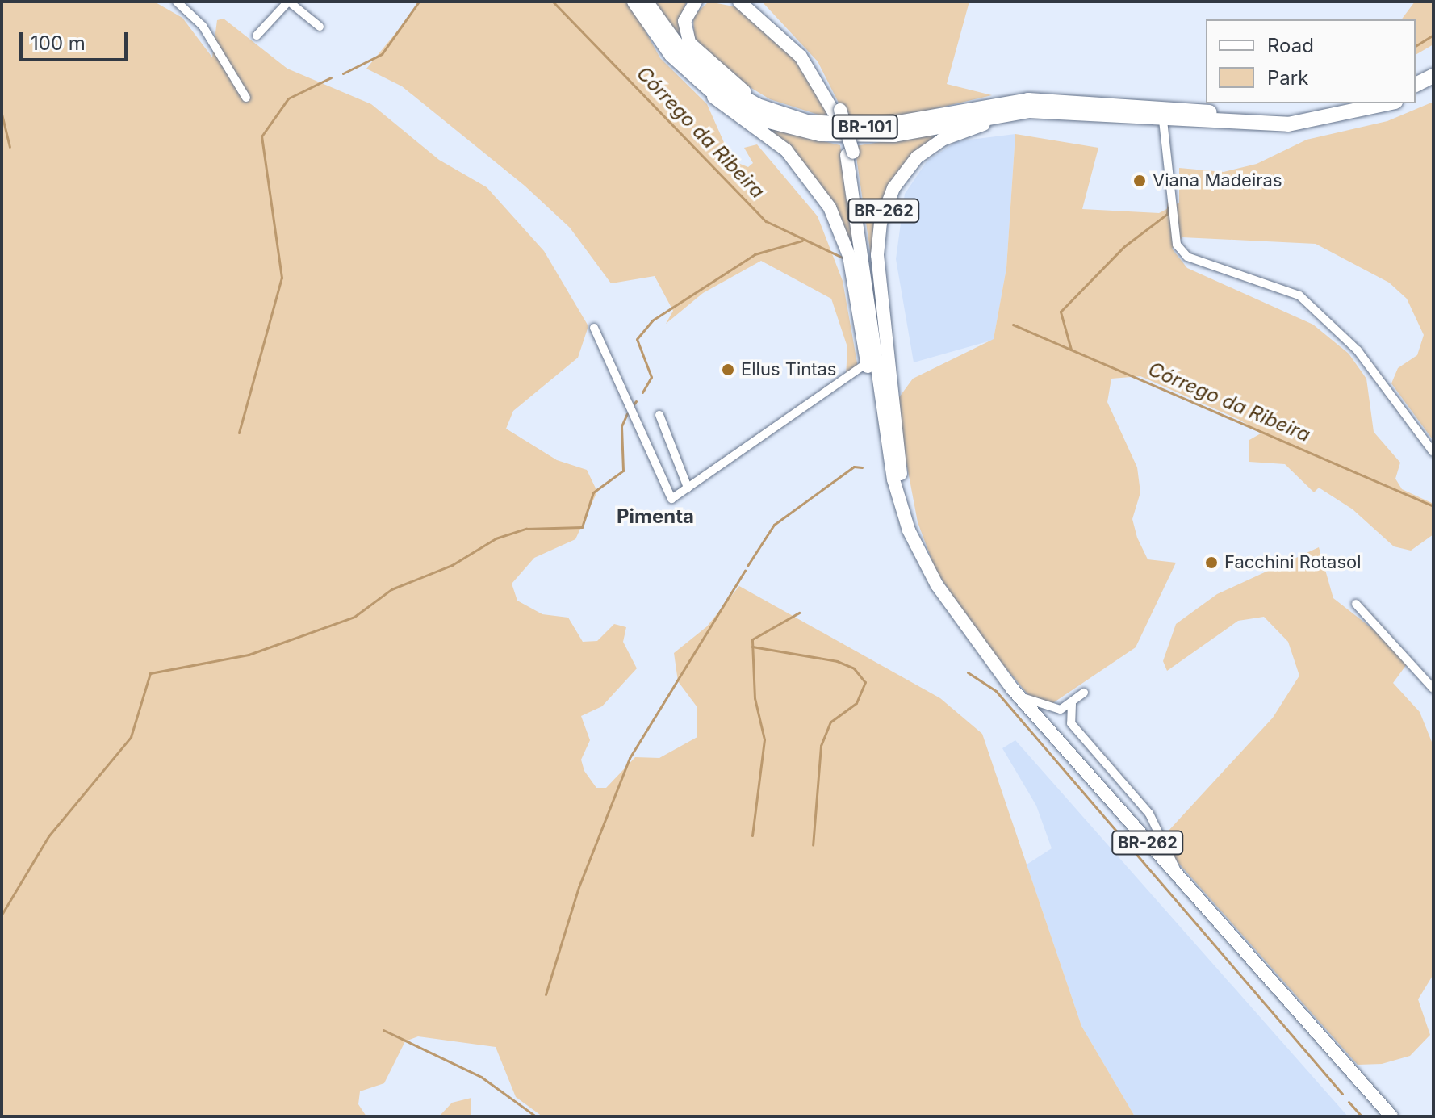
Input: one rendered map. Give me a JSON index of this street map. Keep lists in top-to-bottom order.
{
  "streets": {
    "highway": ["BR-101", "BR-262"]
  },
  "crossings": [
    ["BR-101", "BR-262"]
  ],
  "districts": ["Pimenta"],
  "water": ["Córrego da Ribeira"],
  "places": ["Viana Madeiras", "Ellus Tintas", "Facchini Rotasol"],
  "legend": ["Road", "Park"],
  "scale_bar": "100 m"
}
